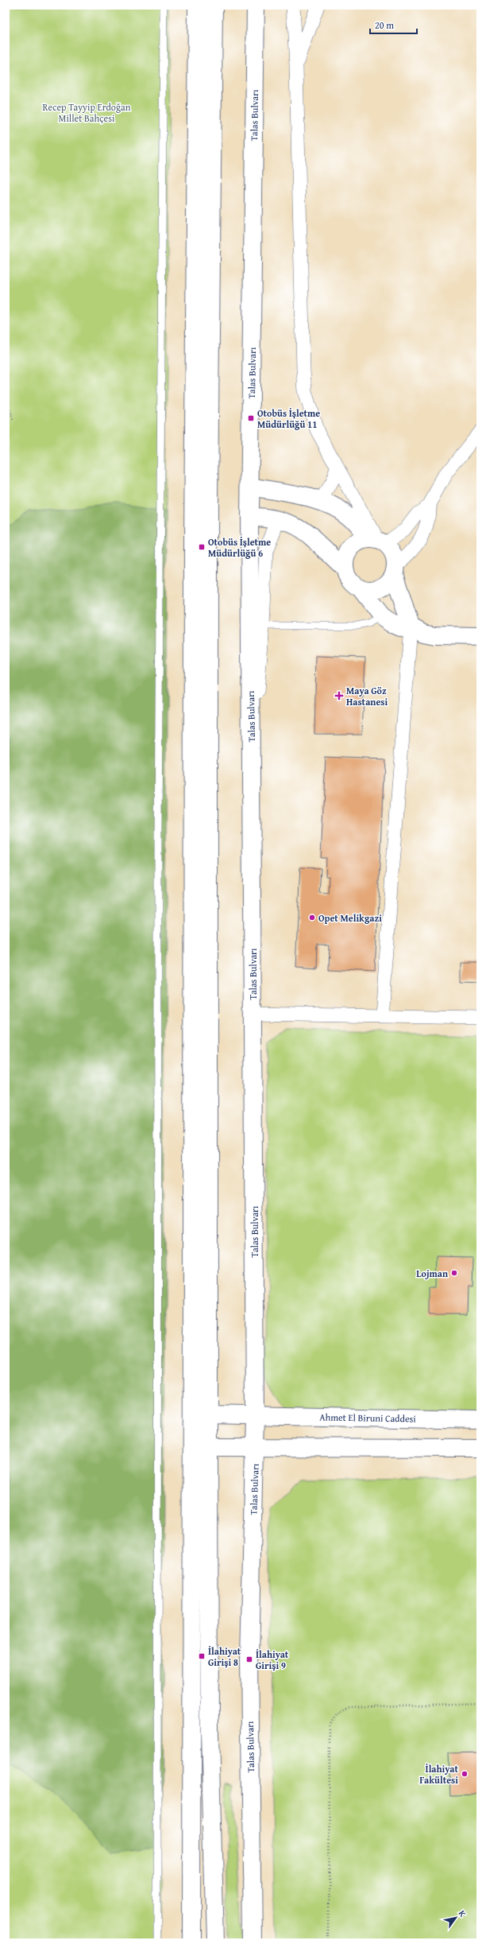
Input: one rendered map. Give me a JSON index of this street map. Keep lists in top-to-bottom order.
{
  "streets": {
    "main road": ["Talas Bulvarı", "Ahmet El Biruni Caddesi"]
  },
  "crossings": [
    ["Talas Bulvarı", "Ahmet El Biruni Caddesi"]
  ],
  "parks": ["Recep Tayyip Erdoğan Millet Bahçesi"],
  "places": {
    "transit": [
      "Otobüs İşletme Müdürlüğü 11",
      "Otobüs İşletme Müdürlüğü 6",
      "İlahiyat Girişi 8",
      "İlahiyat Girişi 9"
    ],
    "health": ["Maya Göz Hastanesi"],
    "other": ["Opet Melikgazi", "Lojman", "İlahiyat Fakültesi"]
  },
  "scale_bar": "20 m",
  "north": "top right"
}
